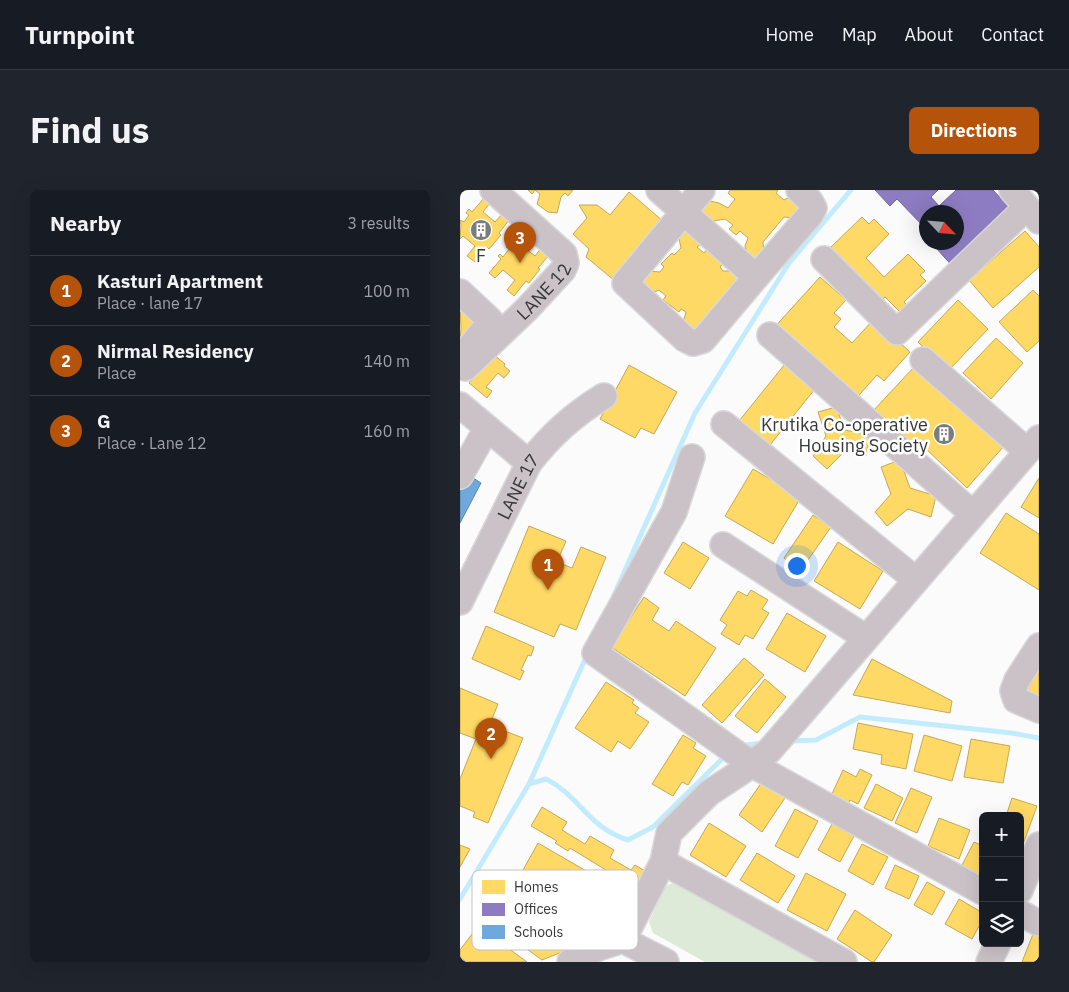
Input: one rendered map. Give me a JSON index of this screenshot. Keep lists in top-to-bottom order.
{
  "streets": {
    "street": ["LANE 12", "LANE 17"]
  },
  "places": {
    "building": ["F", "Krutika Co-operative Housing Society"]
  },
  "legend": ["Homes", "Offices", "Schools"],
  "north": "bottom right",
  "page": {
    "header": "Turnpoint",
    "nav": [
      "Home",
      "Map",
      "About",
      "Contact"
    ],
    "title": "Find us",
    "buttons": "Directions",
    "heading": ["Nearby", "3 results"],
    "pins": ["3", "1", "2"],
    "list": [
      {
        "mark": "1",
        "name": "Kasturi Apartment",
        "note": "Place · lane 17",
        "value": "100 m"
      },
      {
        "mark": "2",
        "name": "Nirmal Residency",
        "note": "Place",
        "value": "140 m"
      },
      {
        "mark": "3",
        "name": "G",
        "note": "Place · Lane 12",
        "value": "160 m"
      }
    ],
    "map_buttons": ["+", "−"]
  }
}
